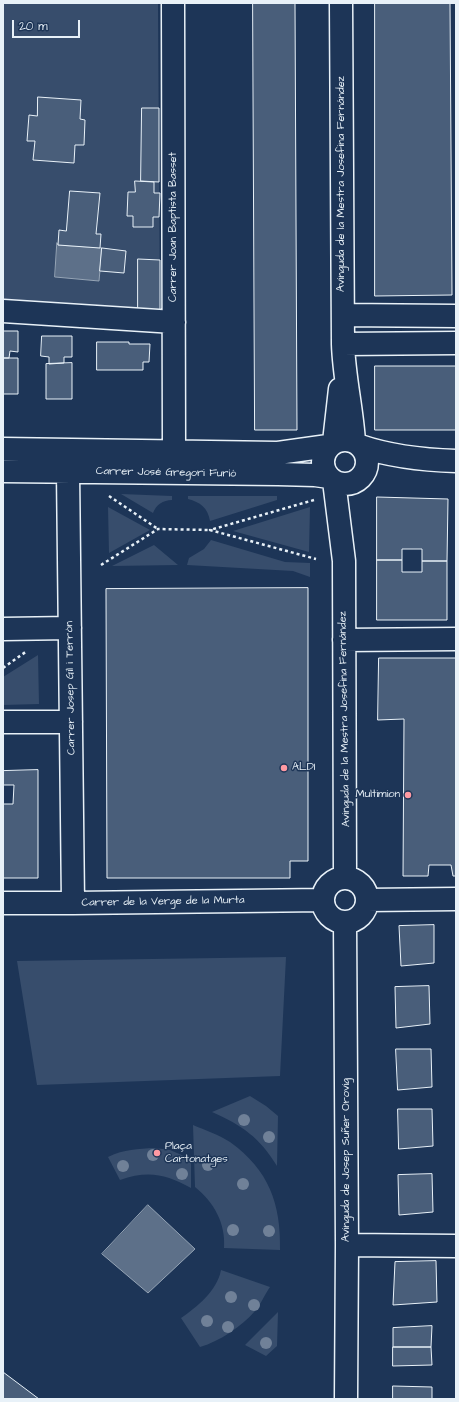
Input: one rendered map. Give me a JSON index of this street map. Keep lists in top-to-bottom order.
{
  "streets": {
    "street": [
      "Avinguda de la Mestra Josefina Fernández",
      "Carrer Joan Baptista Basset",
      "Carrer José Gregori Furió",
      "Carrer Josep Gil i Terròn",
      "Carrer de la Verge de la Murta",
      "Avinguda de Josep Suñer Orovig"
    ]
  },
  "crossings": [
    ["Avinguda de la Mestra Josefina Fernández", "Carrer José Gregori Furió"],
    ["Avinguda de la Mestra Josefina Fernández", "Carrer de la Verge de la Murta"],
    ["Avinguda de la Mestra Josefina Fernández", "Avinguda de Josep Suñer Orovig"],
    ["Carrer Joan Baptista Basset", "Carrer José Gregori Furió"],
    ["Carrer José Gregori Furió", "Carrer Josep Gil i Terròn"],
    ["Carrer Josep Gil i Terròn", "Carrer de la Verge de la Murta"],
    ["Carrer de la Verge de la Murta", "Avinguda de Josep Suñer Orovig"]
  ],
  "places": ["ALDI", "Multimion", "Plaça Cartonatges"],
  "scale_bar": "20 m"
}
